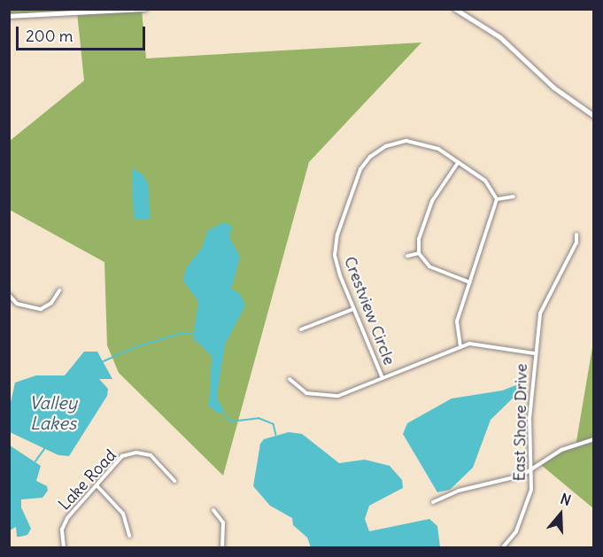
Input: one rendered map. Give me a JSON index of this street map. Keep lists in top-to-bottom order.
{
  "streets": {
    "street": ["Crestview Circle", "East Shore Drive", "Lake Road"]
  },
  "water": ["Valley Lakes"],
  "scale_bar": "200 m",
  "north": "top"
}
